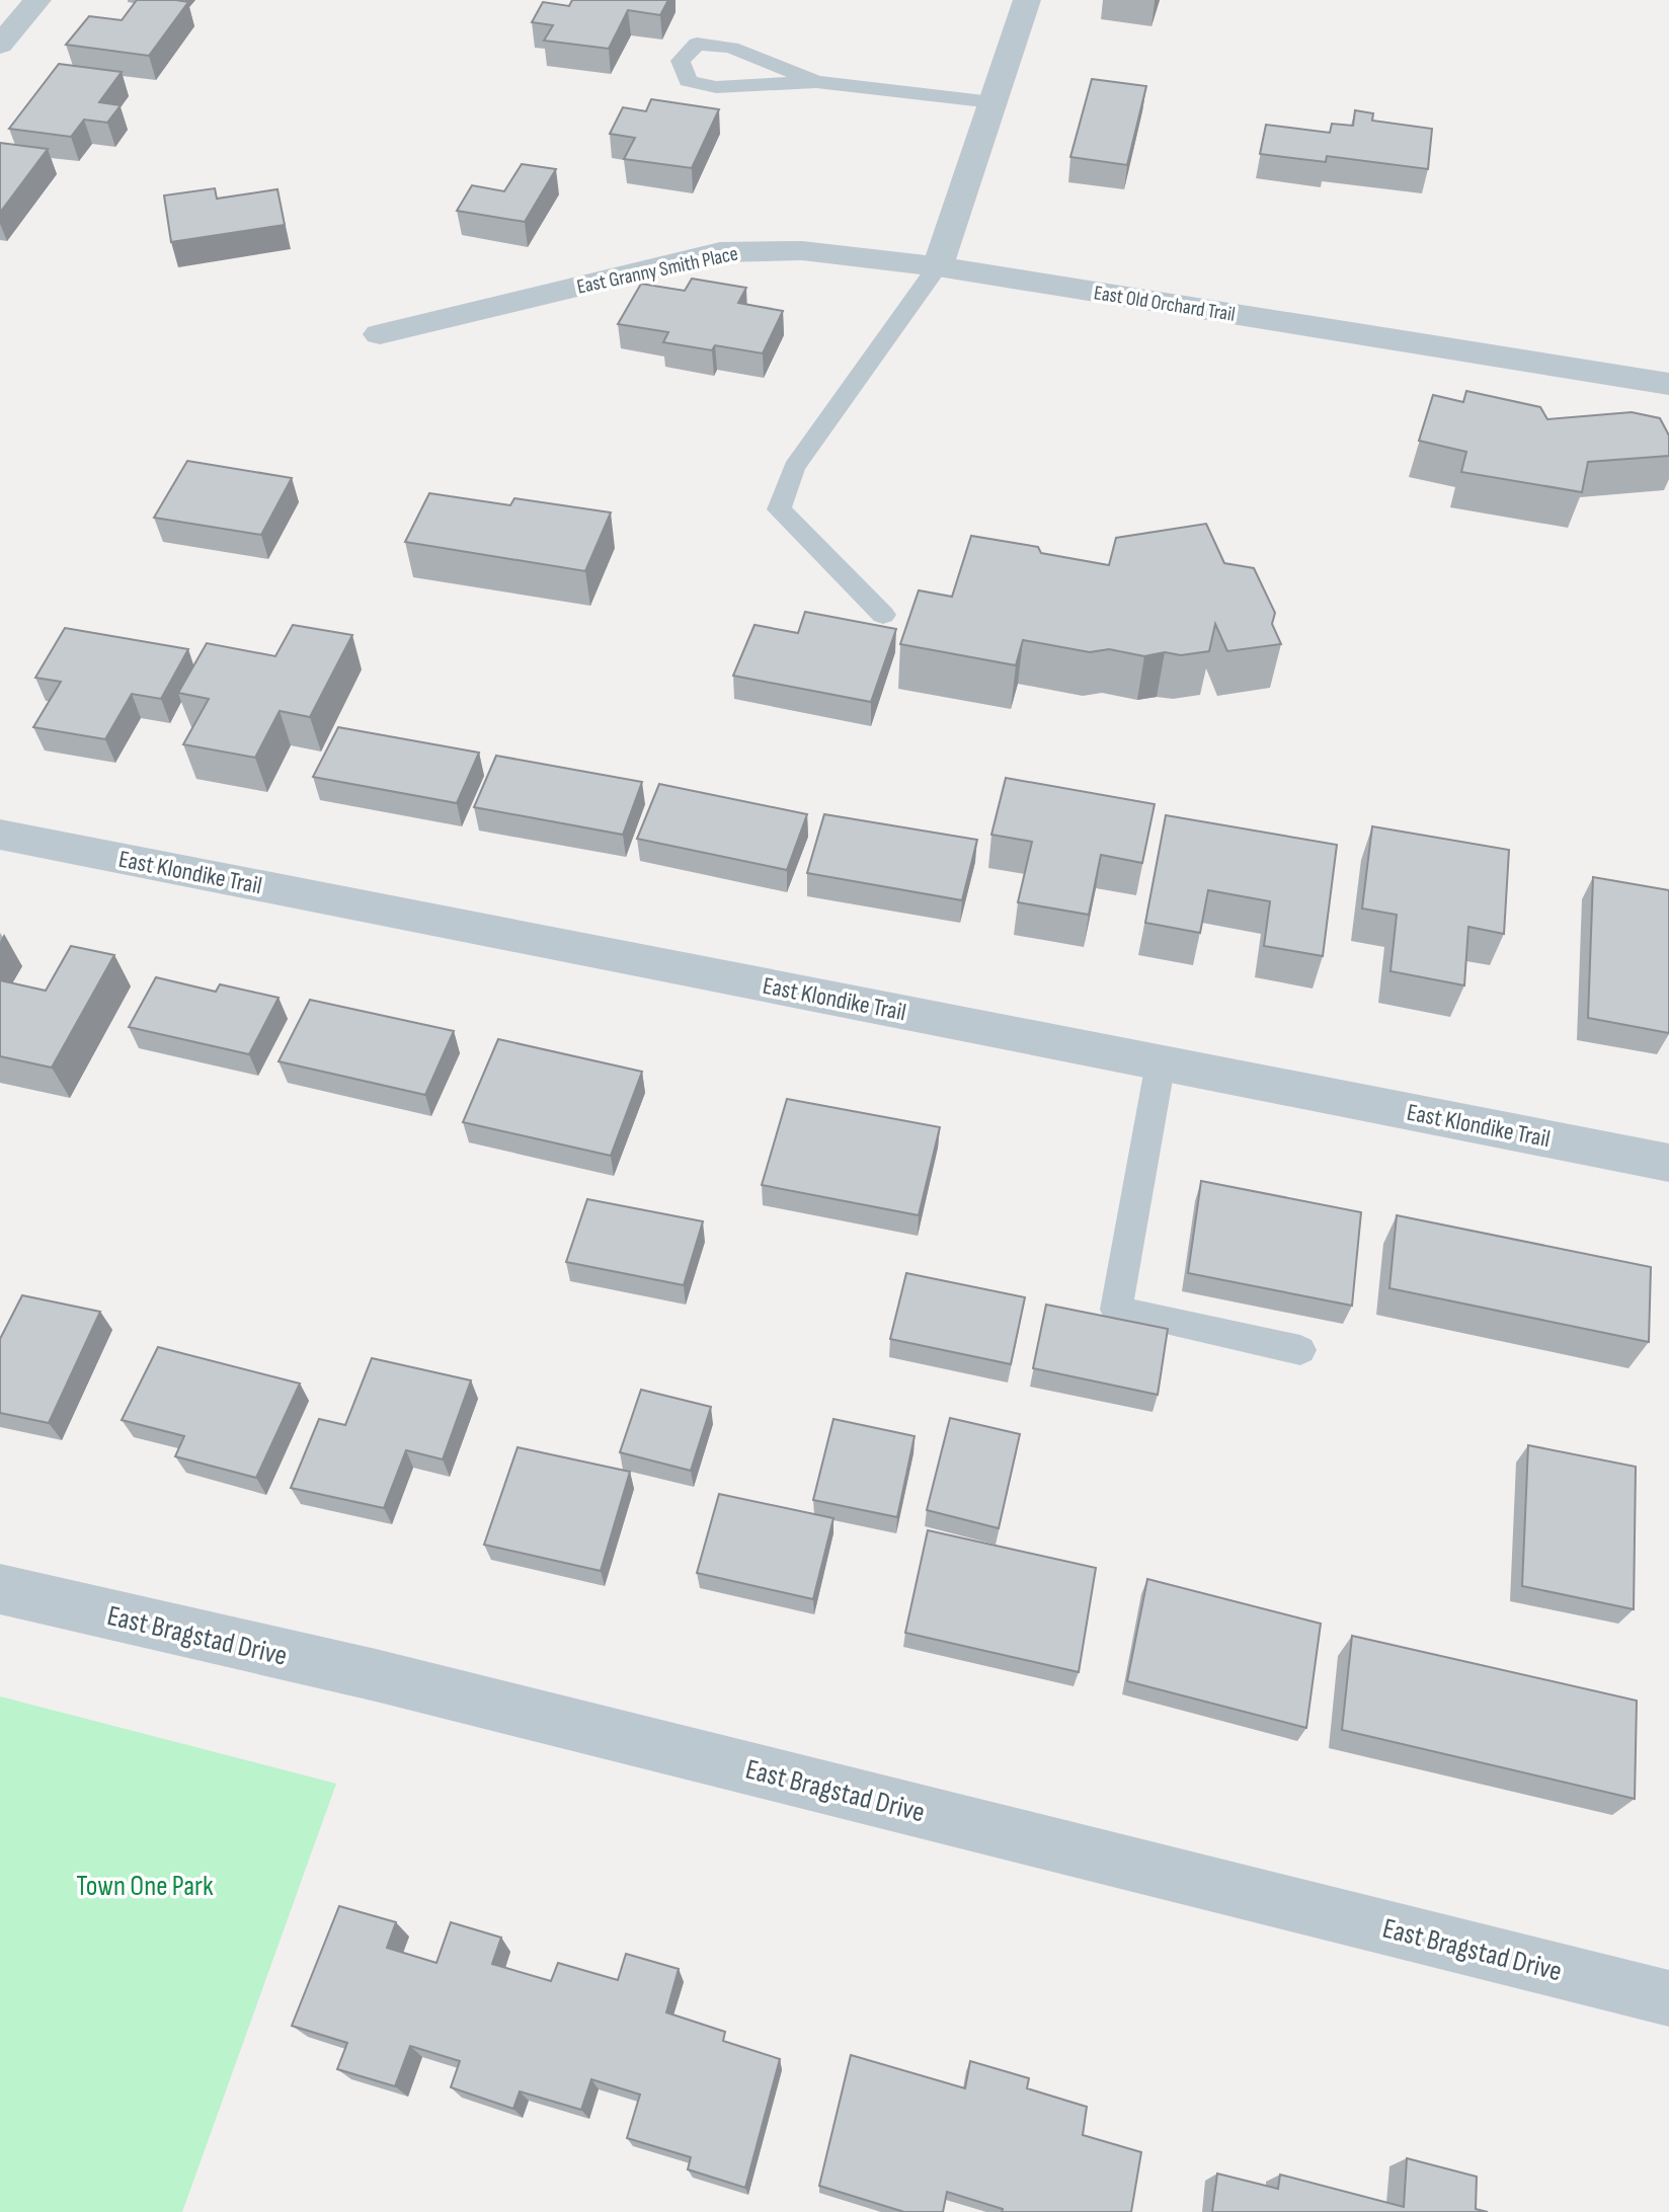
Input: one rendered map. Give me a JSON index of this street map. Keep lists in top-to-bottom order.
{
  "streets": {
    "street": [
      "East Granny Smith Place",
      "East Old Orchard Trail",
      "East Klondike Trail",
      "East Bragstad Drive"
    ]
  },
  "crossings": [
    ["East Granny Smith Place", "East Old Orchard Trail"]
  ],
  "parks": ["Town One Park"]
}
